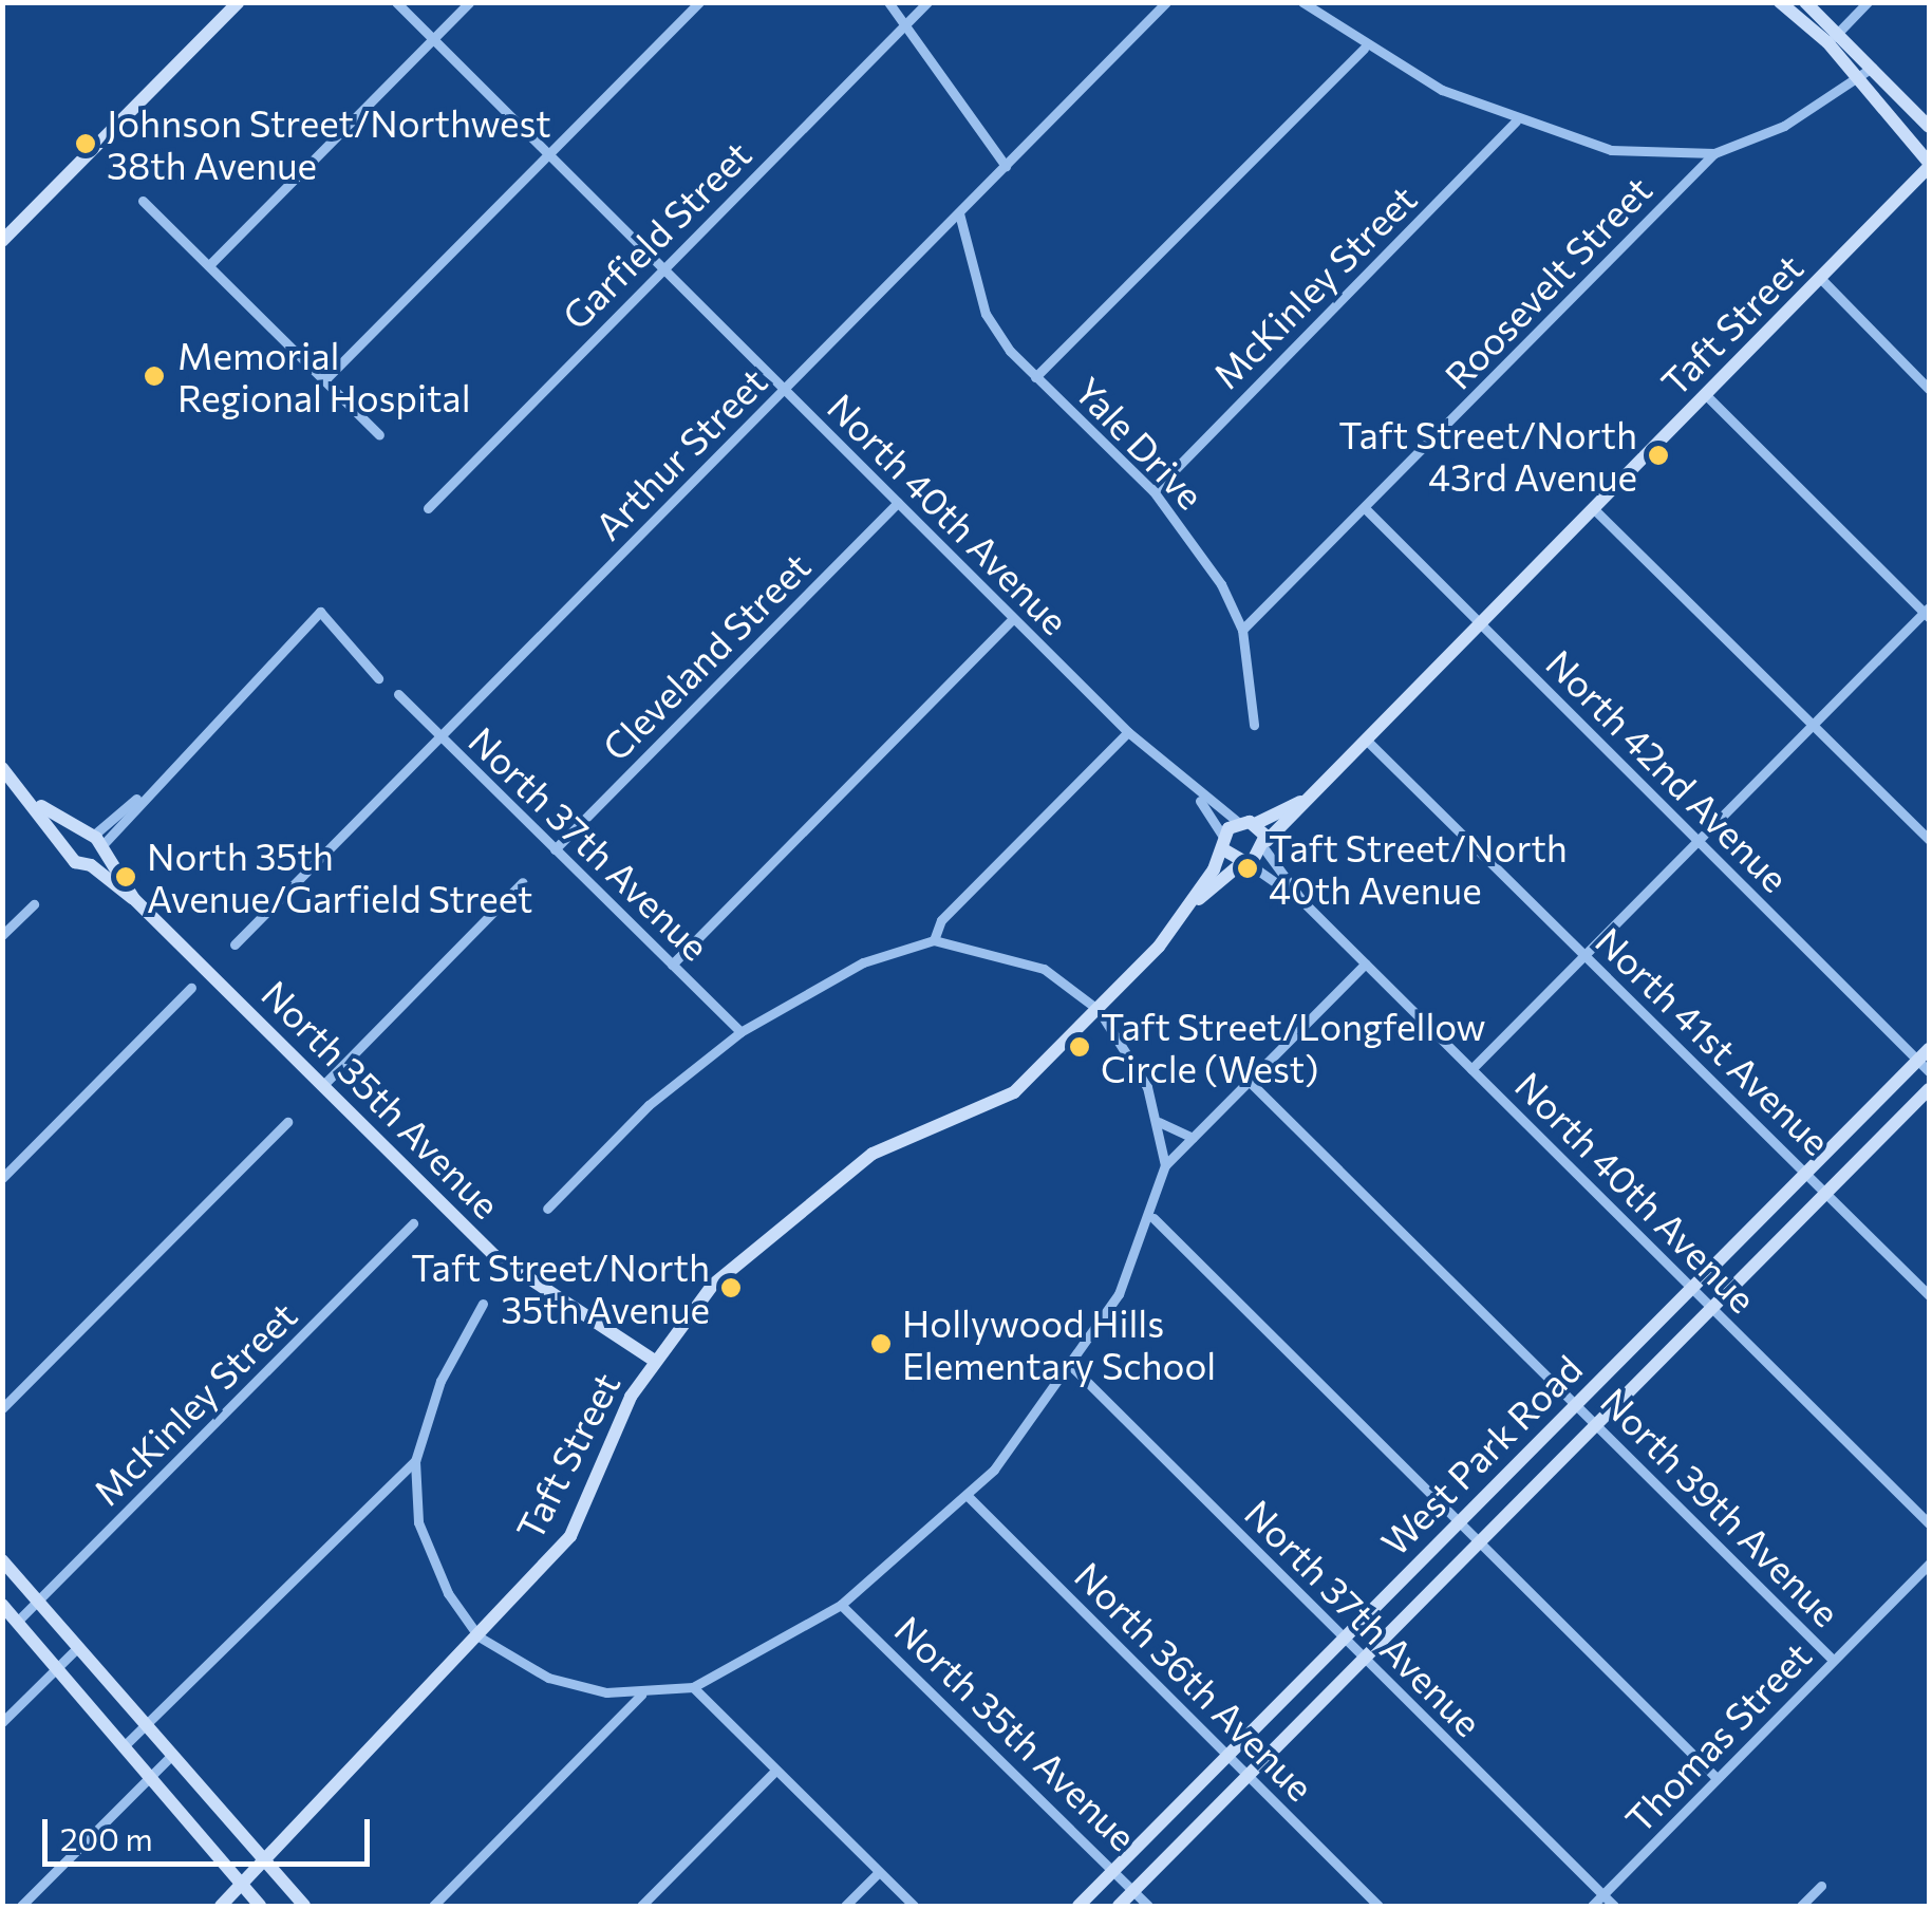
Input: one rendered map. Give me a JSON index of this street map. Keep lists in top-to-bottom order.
{
  "streets": {
    "street": [
      "Garfield Street",
      "Roosevelt Street",
      "McKinley Street",
      "Taft Street",
      "Yale Drive",
      "Arthur Street",
      "North 40th Avenue",
      "Cleveland Street",
      "North 42nd Avenue",
      "North 37th Avenue",
      "North 41st Avenue",
      "North 35th Avenue",
      "West Park Road",
      "North 39th Avenue",
      "North 36th Avenue",
      "Thomas Street"
    ]
  },
  "crossings": [
    ["Garfield Street", "North 40th Avenue"],
    ["Roosevelt Street", "Yale Drive"],
    ["Roosevelt Street", "North 42nd Avenue"],
    ["McKinley Street", "Yale Drive"],
    ["Taft Street", "North 40th Avenue"],
    ["Taft Street", "North 42nd Avenue"],
    ["Taft Street", "North 41st Avenue"],
    ["Taft Street", "North 35th Avenue"],
    ["Yale Drive", "Arthur Street"],
    ["Arthur Street", "North 40th Avenue"],
    ["Arthur Street", "North 37th Avenue"],
    ["North 40th Avenue", "Cleveland Street"],
    ["North 40th Avenue", "West Park Road"],
    ["Cleveland Street", "North 37th Avenue"],
    ["North 42nd Avenue", "West Park Road"],
    ["North 37th Avenue", "West Park Road"],
    ["North 37th Avenue", "Thomas Street"],
    ["North 41st Avenue", "West Park Road"],
    ["North 35th Avenue", "West Park Road"],
    ["West Park Road", "North 39th Avenue"],
    ["West Park Road", "North 36th Avenue"],
    ["North 39th Avenue", "Thomas Street"]
  ],
  "places": [
    "Johnson Street/Northwest 38th Avenue",
    "Memorial Regional Hospital",
    "Taft Street/North 43rd Avenue",
    "Taft Street/North 40th Avenue",
    "North 35th Avenue/Garfield Street",
    "Taft Street/Longfellow Circle (West)",
    "Taft Street/North 35th Avenue",
    "Hollywood Hills Elementary School"
  ],
  "scale_bar": "200 m"
}
